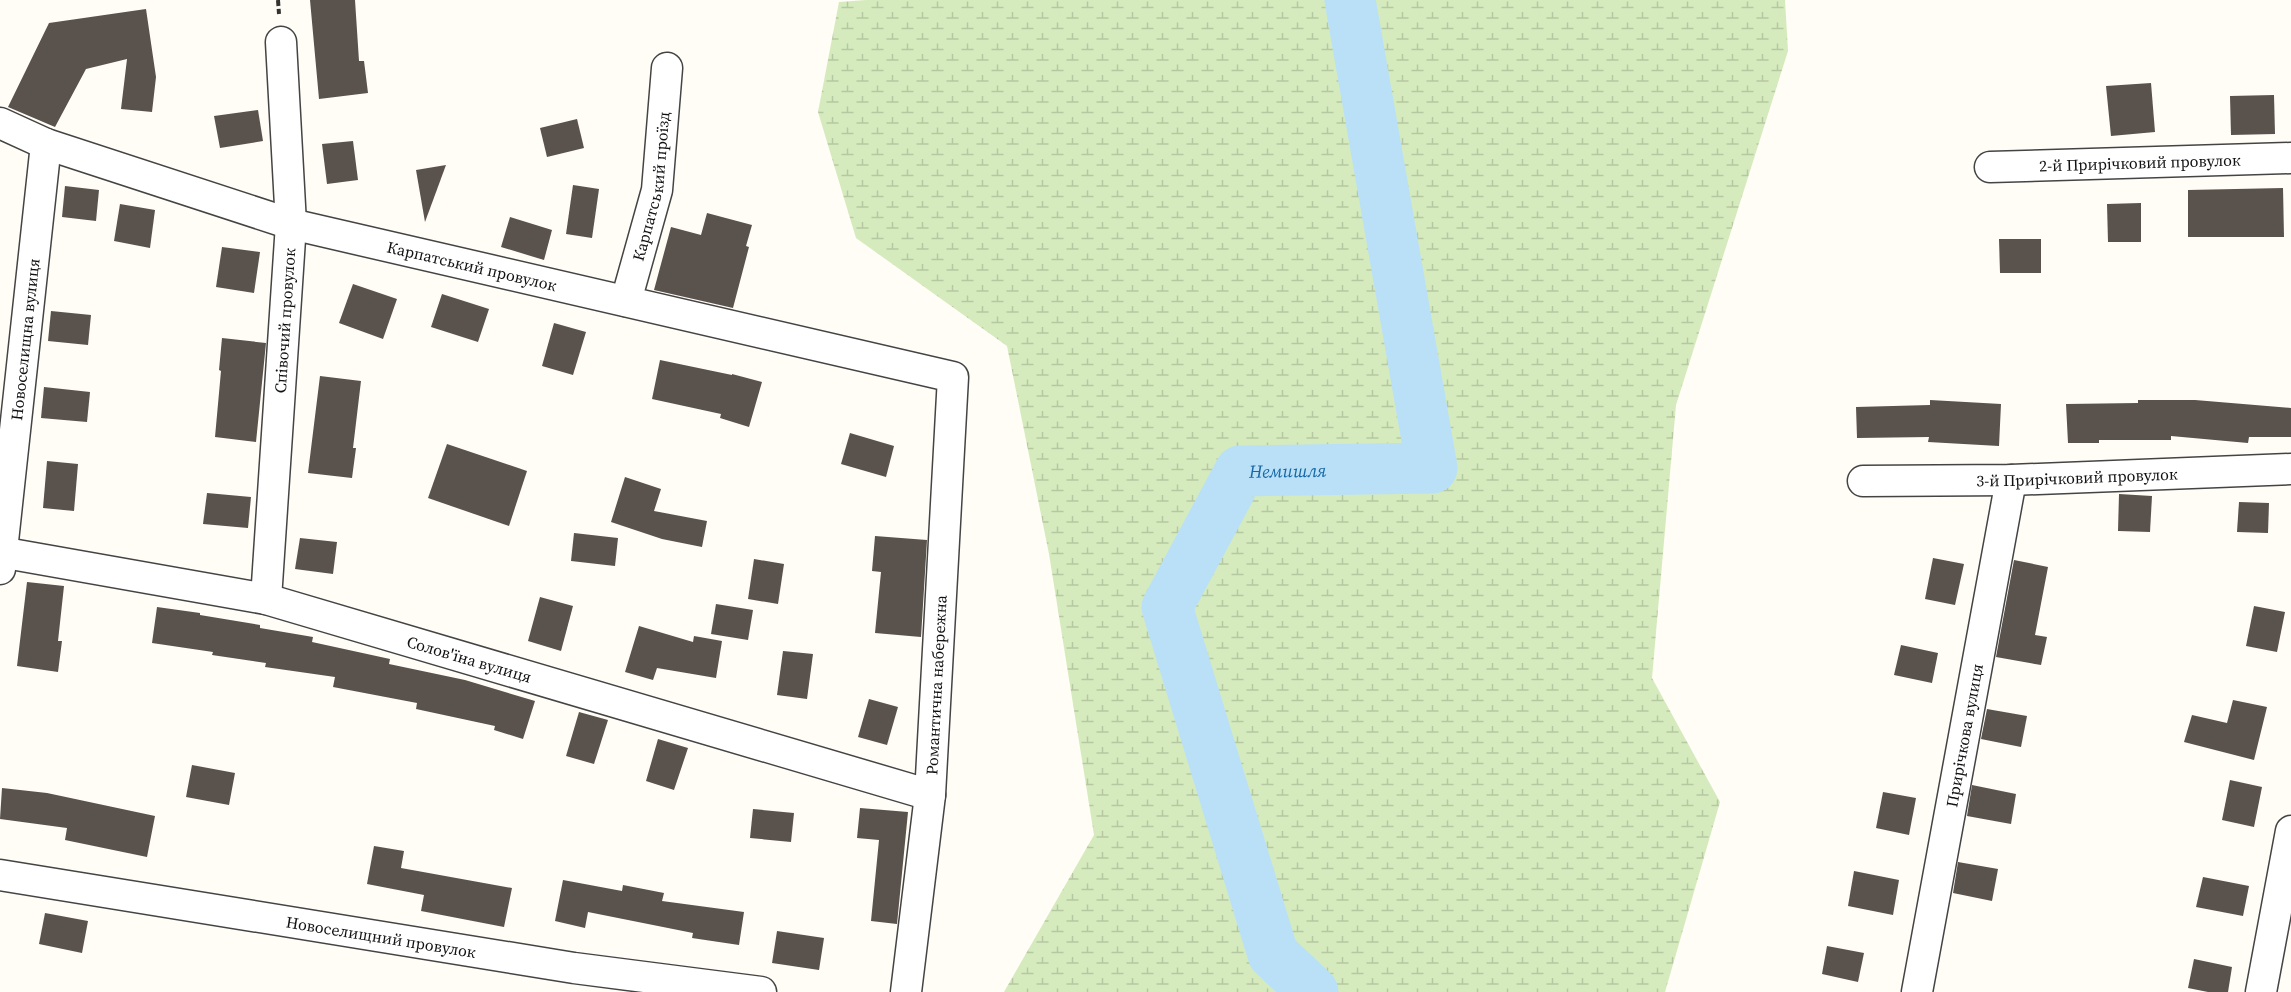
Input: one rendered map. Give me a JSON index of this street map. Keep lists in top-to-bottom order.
{
  "streets": {
    "street": [
      "2-й Прирічковий провулок",
      "Карпатський проїзд",
      "Карпатський провулок",
      "Співочий провулок",
      "Новоселищна вулиця",
      "3-й Прирічковий провулок",
      "Солов'їна вулиця",
      "Романтична набережна",
      "Прирічкова вулиця",
      "Новоселищний провулок"
    ]
  },
  "crossings": [
    ["Карпатський проїзд", "Карпатський провулок"],
    ["Карпатський провулок", "Співочий провулок"],
    ["Карпатський провулок", "Новоселищна вулиця"],
    ["Карпатський провулок", "Романтична набережна"],
    ["Співочий провулок", "Солов'їна вулиця"],
    ["Новоселищна вулиця", "Солов'їна вулиця"],
    ["3-й Прирічковий провулок", "Прирічкова вулиця"],
    ["Солов'їна вулиця", "Романтична набережна"]
  ],
  "water": ["Немишля"]
}
